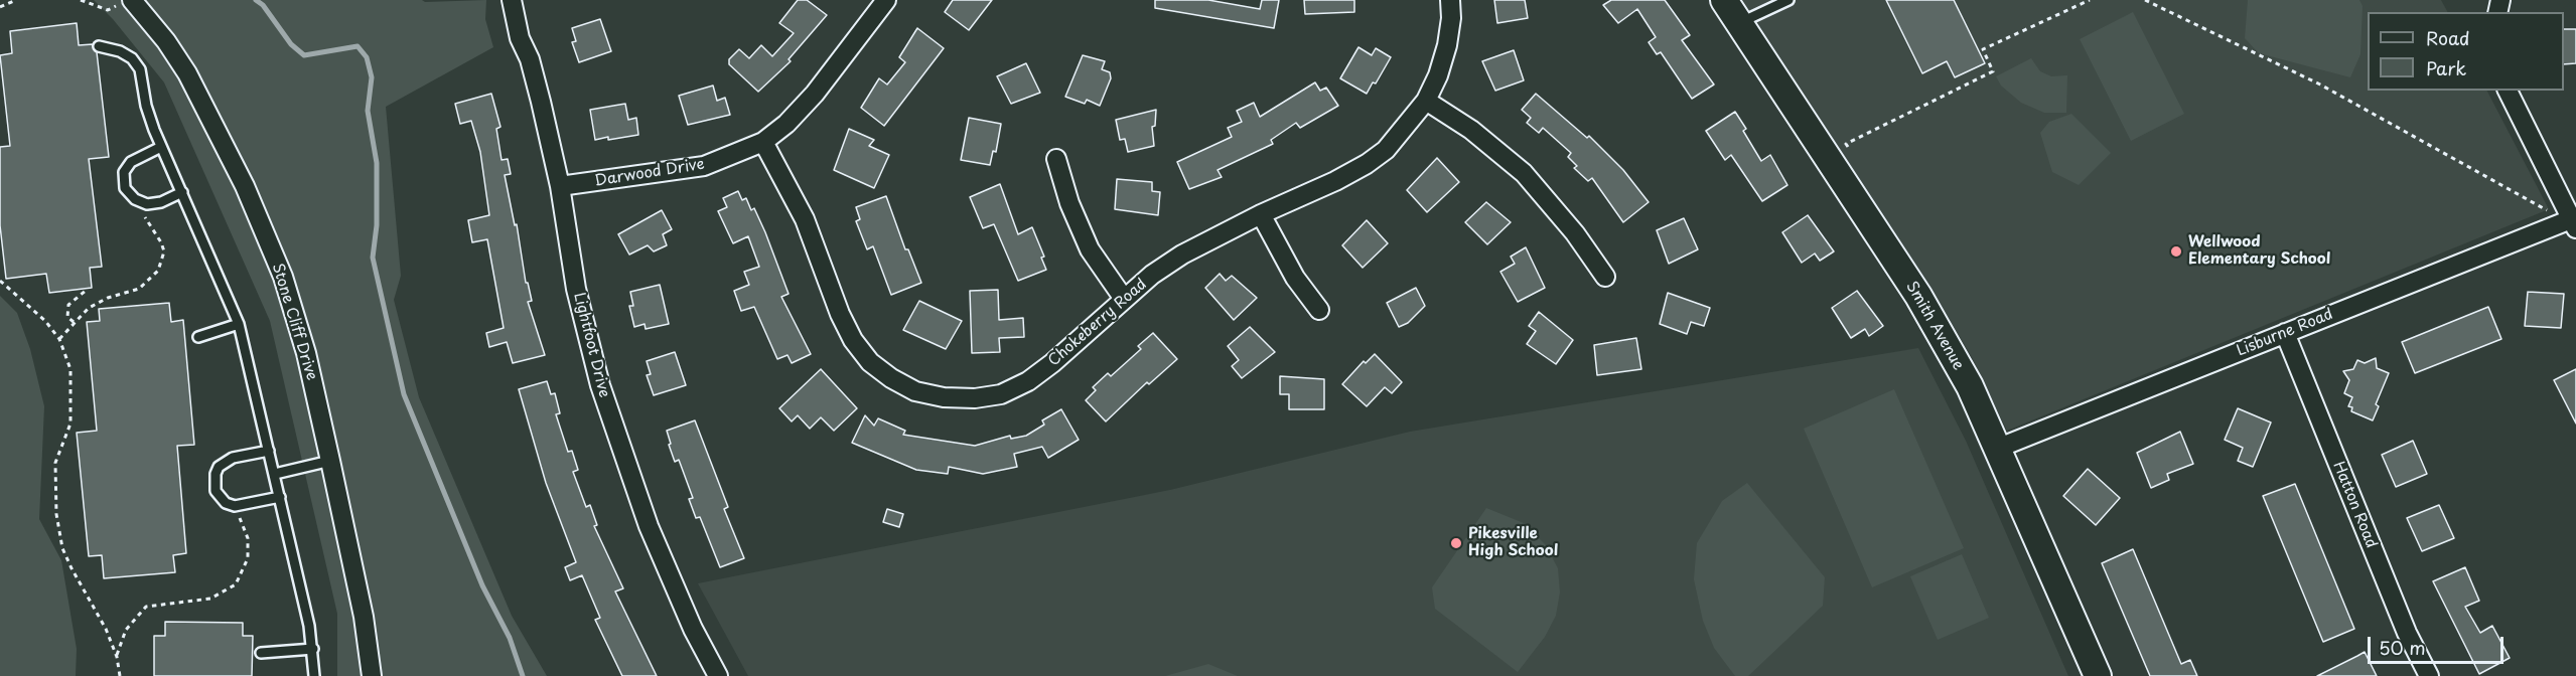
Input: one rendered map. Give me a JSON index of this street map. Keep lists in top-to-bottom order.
{
  "streets": {
    "main road": ["Smith Avenue"],
    "street": [
      "Darwood Drive",
      "Stone Cliff Drive",
      "Chokeberry Road",
      "Lisburne Road",
      "Lightfoot Drive",
      "Hatton Road"
    ]
  },
  "crossings": [
    ["Darwood Drive", "Chokeberry Road"],
    ["Darwood Drive", "Lightfoot Drive"],
    ["Smith Avenue", "Lisburne Road"],
    ["Lisburne Road", "Hatton Road"]
  ],
  "places": ["Wellwood Elementary School", "Pikesville High School"],
  "legend": ["Road", "Park"],
  "scale_bar": "50 m"
}
